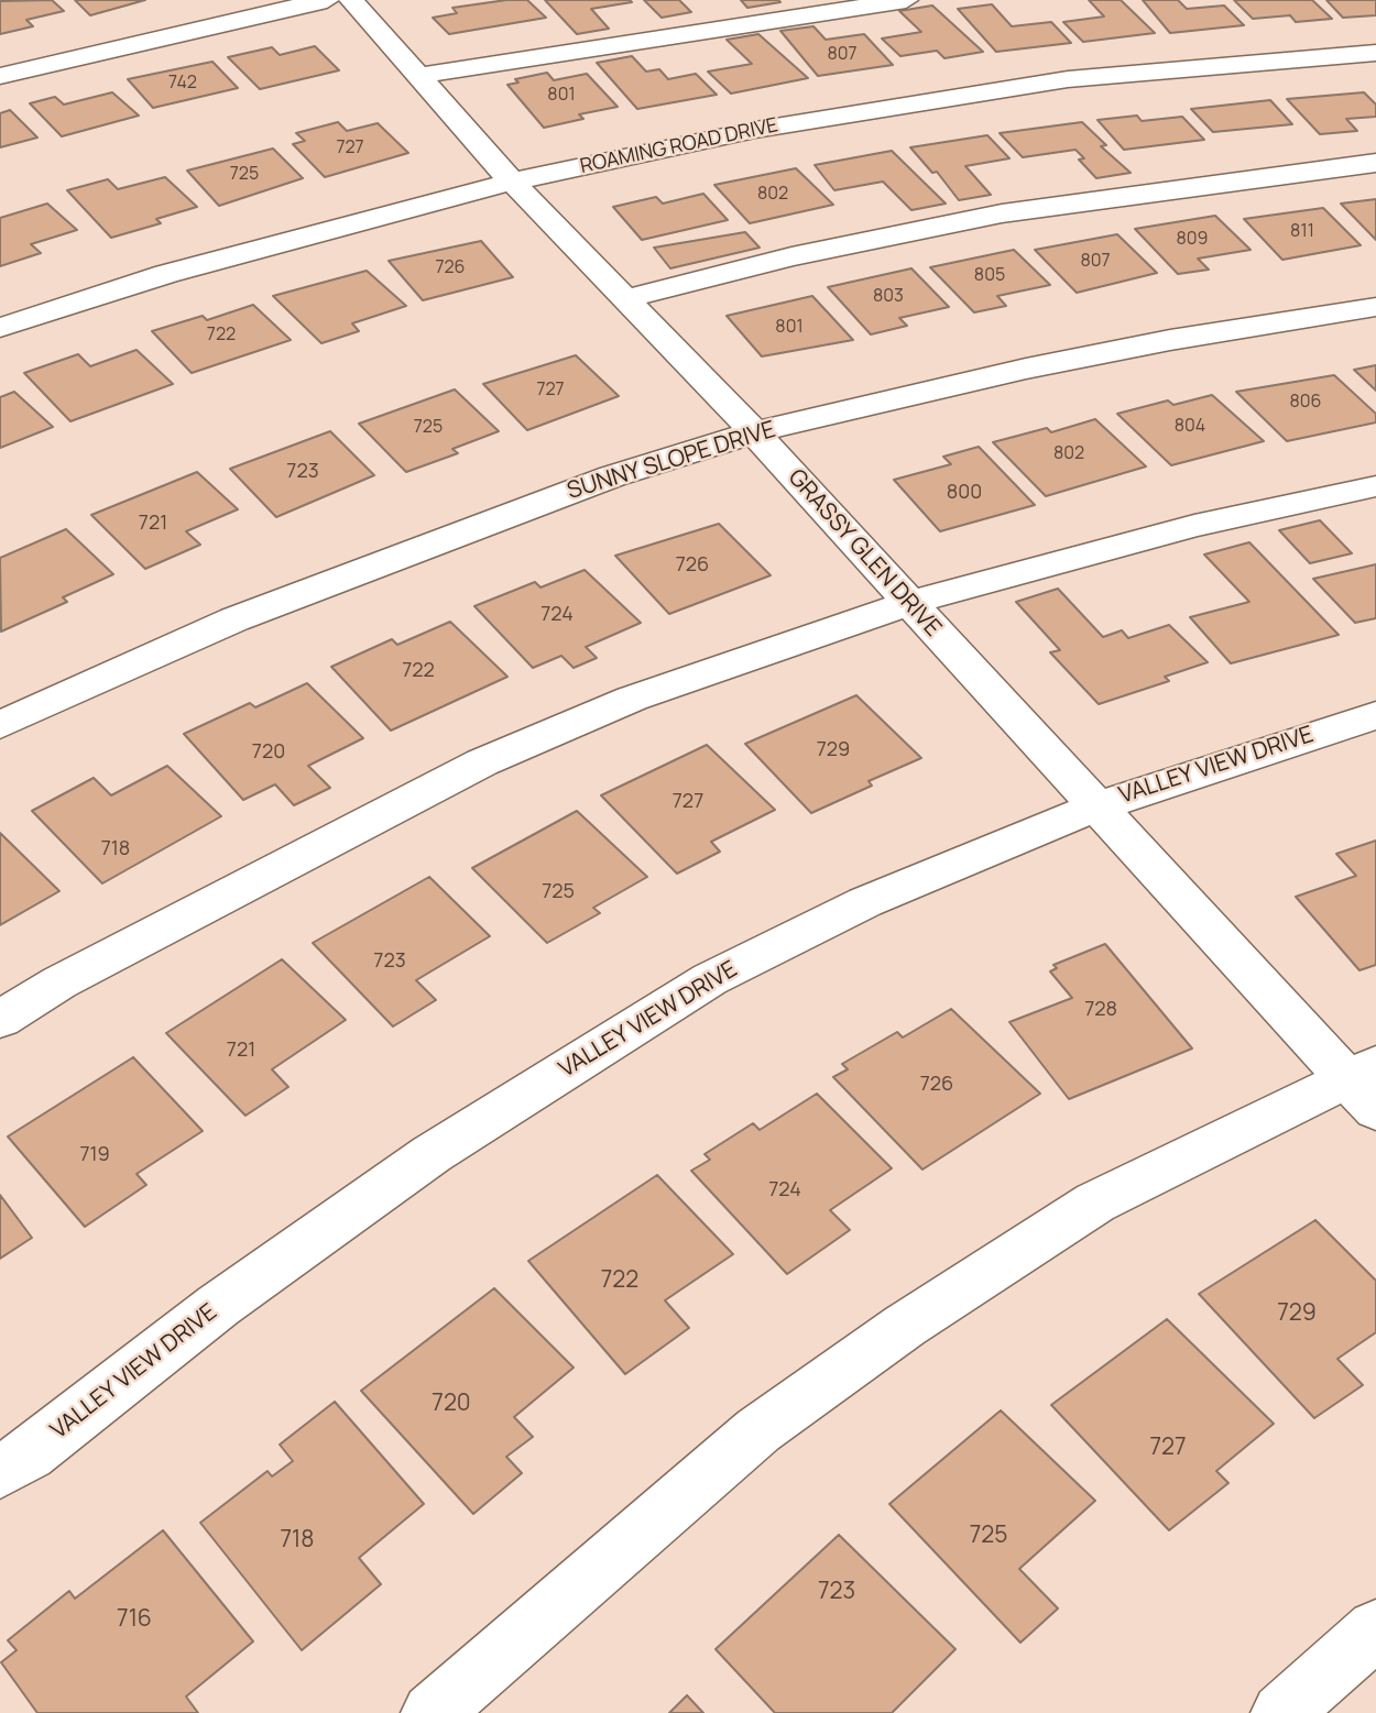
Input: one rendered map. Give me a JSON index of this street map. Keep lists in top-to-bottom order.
{
  "streets": {
    "street": [
      "ROAMING ROAD DRIVE",
      "SUNNY SLOPE DRIVE",
      "GRASSY GLEN DRIVE",
      "VALLEY VIEW DRIVE"
    ]
  },
  "crossings": [
    ["ROAMING ROAD DRIVE", "GRASSY GLEN DRIVE"],
    ["SUNNY SLOPE DRIVE", "GRASSY GLEN DRIVE"],
    ["GRASSY GLEN DRIVE", "VALLEY VIEW DRIVE"]
  ],
  "house_numbers": [
    "807",
    "742",
    "801",
    "727",
    "725",
    "802",
    "811",
    "809",
    "807",
    "726",
    "805",
    "803",
    "801",
    "722",
    "727",
    "806",
    "804",
    "725",
    "802",
    "723",
    "800",
    "721",
    "726",
    "724",
    "722",
    "729",
    "720",
    "727",
    "718",
    "725",
    "723",
    "728",
    "721",
    "726",
    "719",
    "724",
    "722",
    "729",
    "720",
    "727",
    "725",
    "718",
    "723",
    "716"
  ]
}
